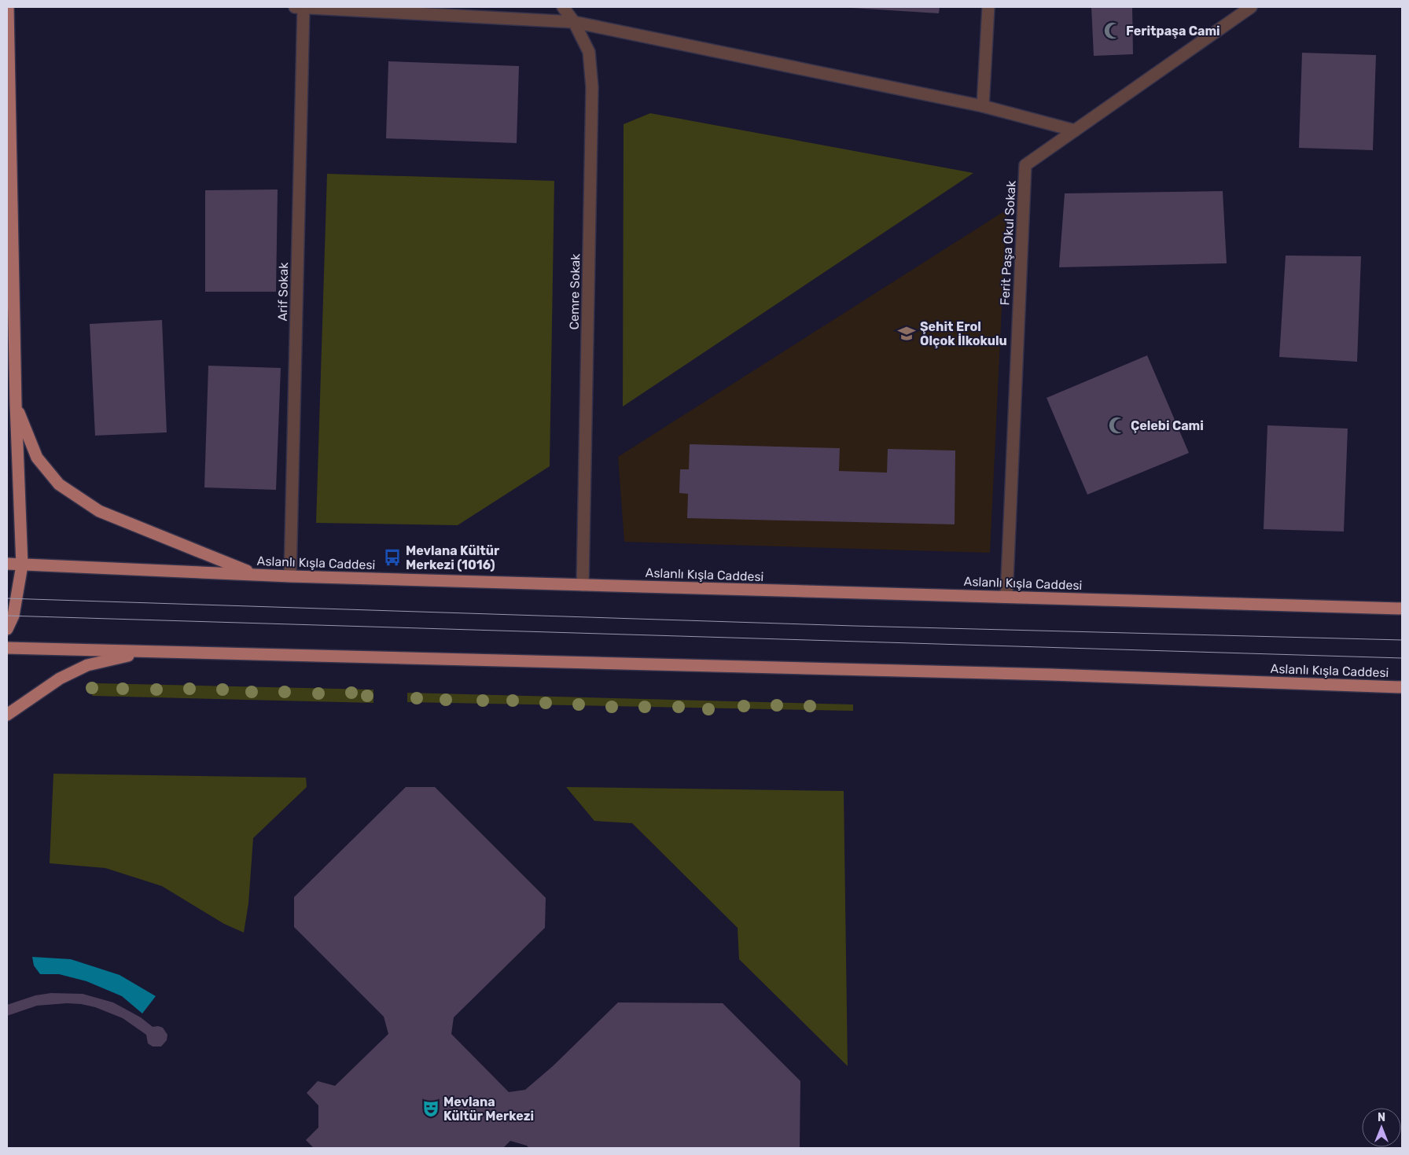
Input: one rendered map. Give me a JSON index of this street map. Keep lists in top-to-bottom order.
{
  "streets": {
    "main road": ["Aslanlı Kışla Caddesi"],
    "street": ["Ferit Paşa Okul Sokak", "Arif Sokak", "Cemre Sokak"]
  },
  "crossings": [
    ["Ferit Paşa Okul Sokak", "Aslanlı Kışla Caddesi"],
    ["Arif Sokak", "Aslanlı Kışla Caddesi"],
    ["Cemre Sokak", "Aslanlı Kışla Caddesi"]
  ],
  "places": {
    "mosque": ["Feritpaşa Cami", "Çelebi Cami"],
    "school or university": ["Şehit Erol Olçok İlkokulu"],
    "bus stop": ["Mevlana Kültür Merkezi (1016)"],
    "theatre": ["Mevlana Kültür Merkezi"]
  },
  "north": "top"
}
